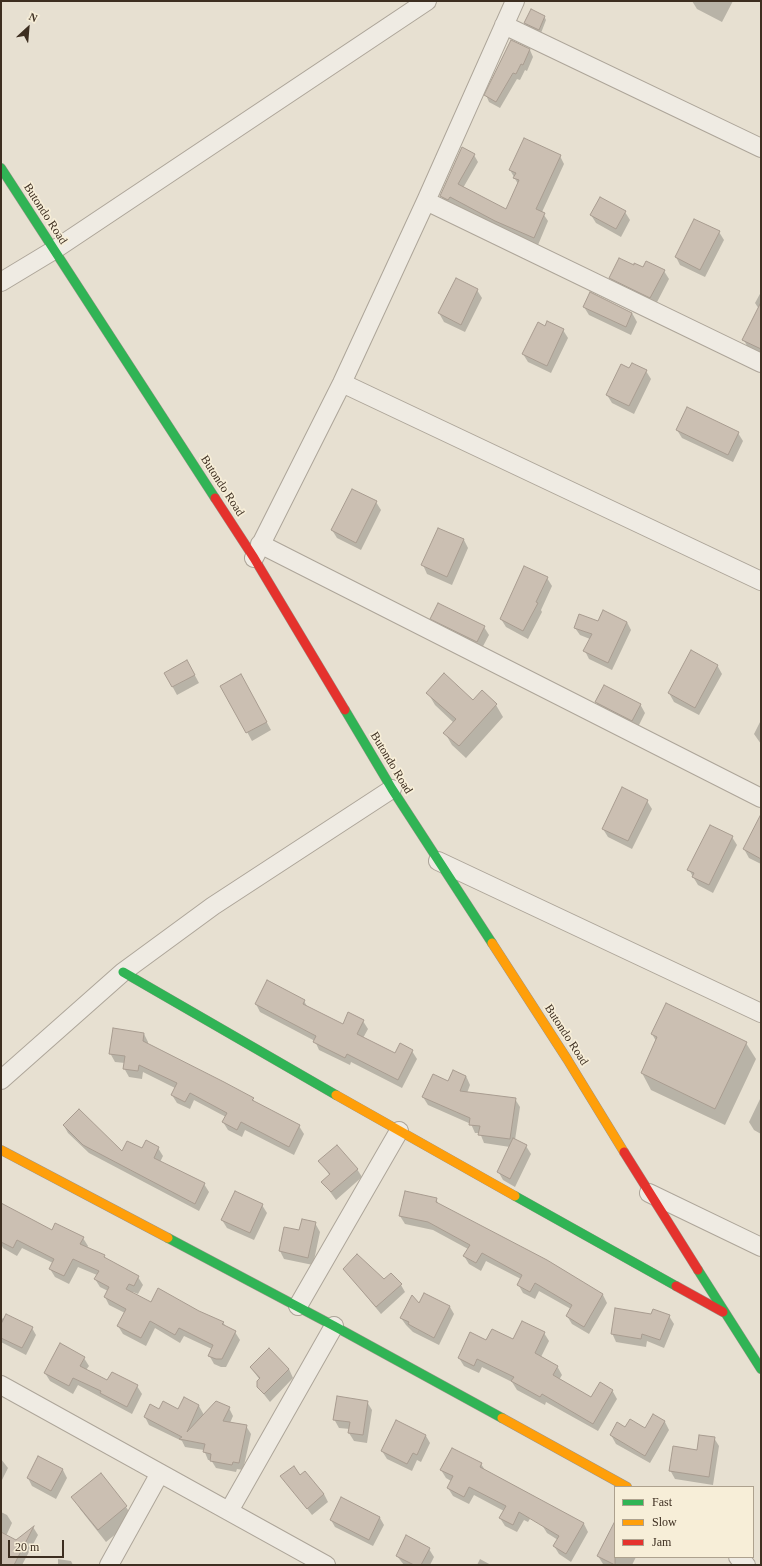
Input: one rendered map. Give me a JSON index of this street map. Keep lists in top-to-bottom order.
{
  "streets": {
    "street": ["Butondo Road"]
  },
  "legend": ["Fast", "Slow", "Jam"],
  "scale_bar": "20 m",
  "north": "top right"
}
